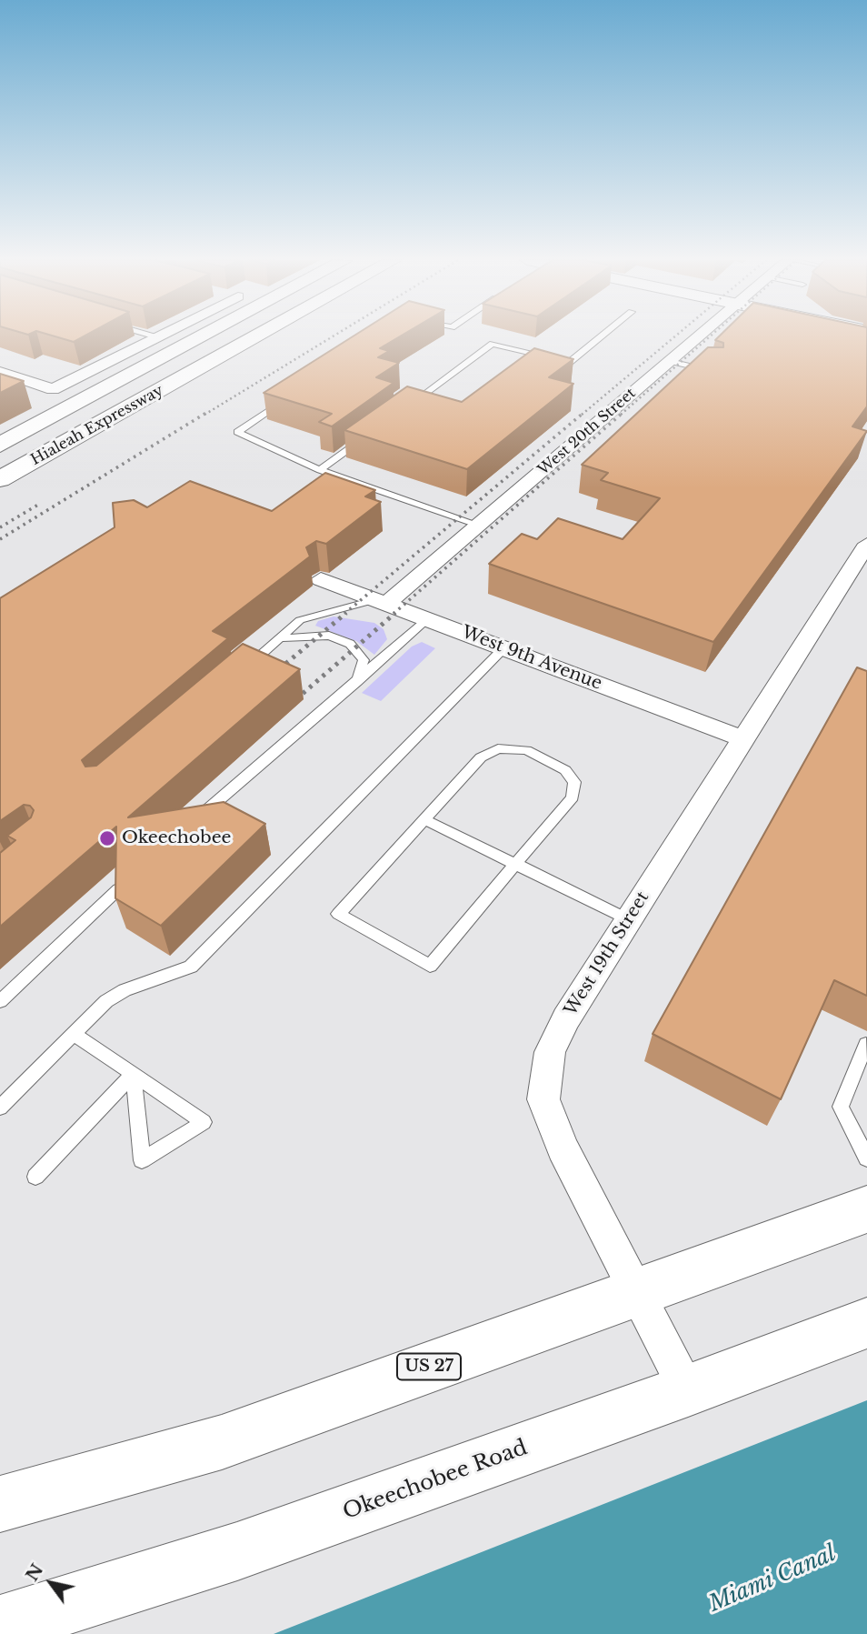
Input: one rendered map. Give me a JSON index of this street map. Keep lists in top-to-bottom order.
{
  "streets": {
    "main road": ["Hialeah Expressway", "US 27", "Okeechobee Road"],
    "street": ["West 20th Street", "West 9th Avenue", "West 19th Street"]
  },
  "crossings": [
    ["West 20th Street", "West 9th Avenue"],
    ["West 9th Avenue", "West 19th Street"],
    ["West 19th Street", "US 27"],
    ["West 19th Street", "Okeechobee Road"]
  ],
  "water": ["Miami Canal"],
  "places": ["Okeechobee"],
  "north": "top left"
}
